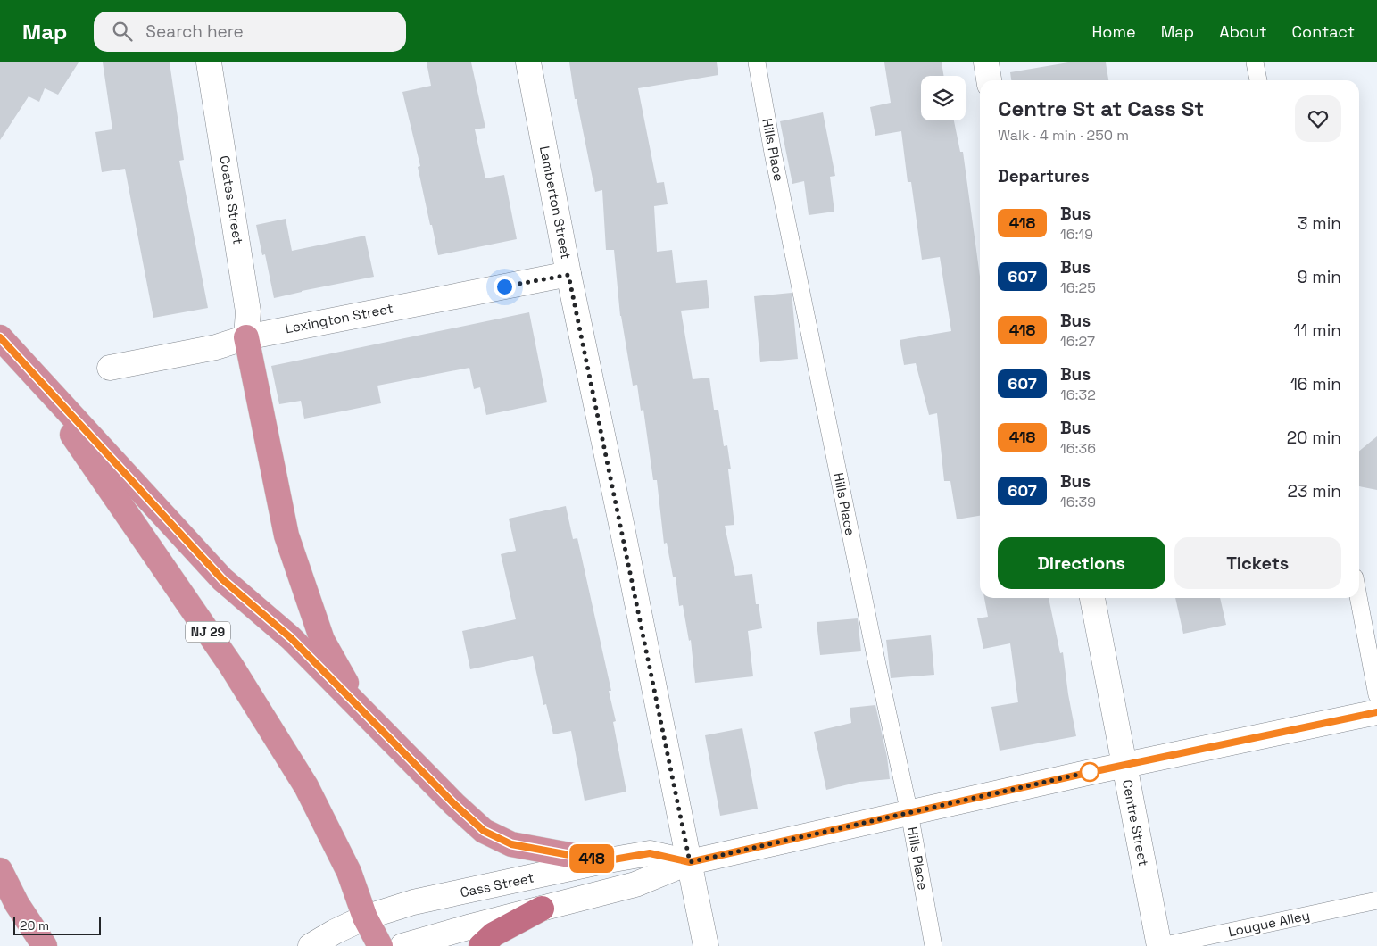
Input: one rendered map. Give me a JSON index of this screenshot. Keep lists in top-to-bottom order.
{
  "streets": {
    "highway": ["NJ 29"],
    "street": [
      "Coates Street",
      "Lamberton Street",
      "Lexington Street",
      "Centre Street",
      "Cass Street"
    ],
    "lane": ["Hills Place", "Lougue Alley"]
  },
  "crossings": [
    ["Hills Place", "Cass Street"],
    ["Coates Street", "Lexington Street"],
    ["Lamberton Street", "Lexington Street"],
    ["Lamberton Street", "Cass Street"],
    ["NJ 29", "Cass Street"],
    ["Centre Street", "Cass Street"],
    ["Centre Street", "Lougue Alley"]
  ],
  "lines": ["bus line 418"],
  "scale_bar": "20 m",
  "page": {
    "header": "Map",
    "search": "Search here",
    "nav": [
      "Home",
      "Map",
      "About",
      "Contact"
    ],
    "on_map": "418",
    "heading": [
      ["Centre St at Cass St", "Walk · 4 min · 250 m"],
      "Departures"
    ],
    "list": [
      {
        "mark": "418",
        "name": "Bus",
        "note": "16:19",
        "value": "3 min"
      },
      {
        "mark": "607",
        "name": "Bus",
        "note": "16:25",
        "value": "9 min"
      },
      {
        "mark": "418",
        "name": "Bus",
        "note": "16:27",
        "value": "11 min"
      },
      {
        "mark": "607",
        "name": "Bus",
        "note": "16:32",
        "value": "16 min"
      },
      {
        "mark": "418",
        "name": "Bus",
        "note": "16:36",
        "value": "20 min"
      },
      {
        "mark": "607",
        "name": "Bus",
        "note": "16:39",
        "value": "23 min"
      }
    ],
    "buttons": ["Directions", "Tickets"],
    "scale": "20 m"
  }
}
